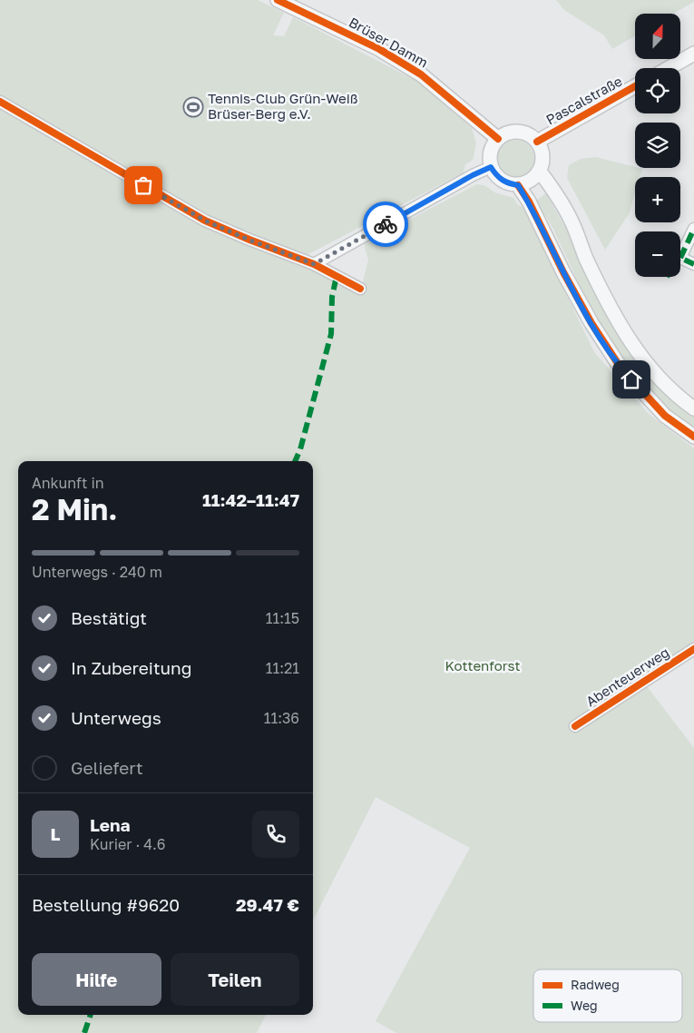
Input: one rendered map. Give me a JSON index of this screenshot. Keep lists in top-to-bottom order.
{
  "streets": {
    "street": ["Brüser Damm", "Pascalstraße", "Abenteuerweg"]
  },
  "crossings": [
    ["Brüser Damm", "Pascalstraße"]
  ],
  "parks": ["Kottenforst"],
  "places": {
    "sports": ["Tennis-Club Grün-Weiß Brüser-Berg e.V."]
  },
  "legend": ["Radweg", "Weg"],
  "north": "top",
  "page": {
    "map_buttons": ["+", "−"],
    "heading": ["2 Min.", "Ankunft in", "11:42–11:47"],
    "panel": [
      "Lena",
      "Kurier · 4.6",
      "Bestellung #9620",
      "29.47 €"
    ],
    "bar": "Unterwegs · 240 m",
    "list": [
      ["Bestätigt", "11:15"],
      ["In Zubereitung", "11:21"],
      ["Unterwegs", "11:36"],
      "Geliefert"
    ],
    "round": "L",
    "buttons": ["Hilfe", "Teilen"]
  }
}
